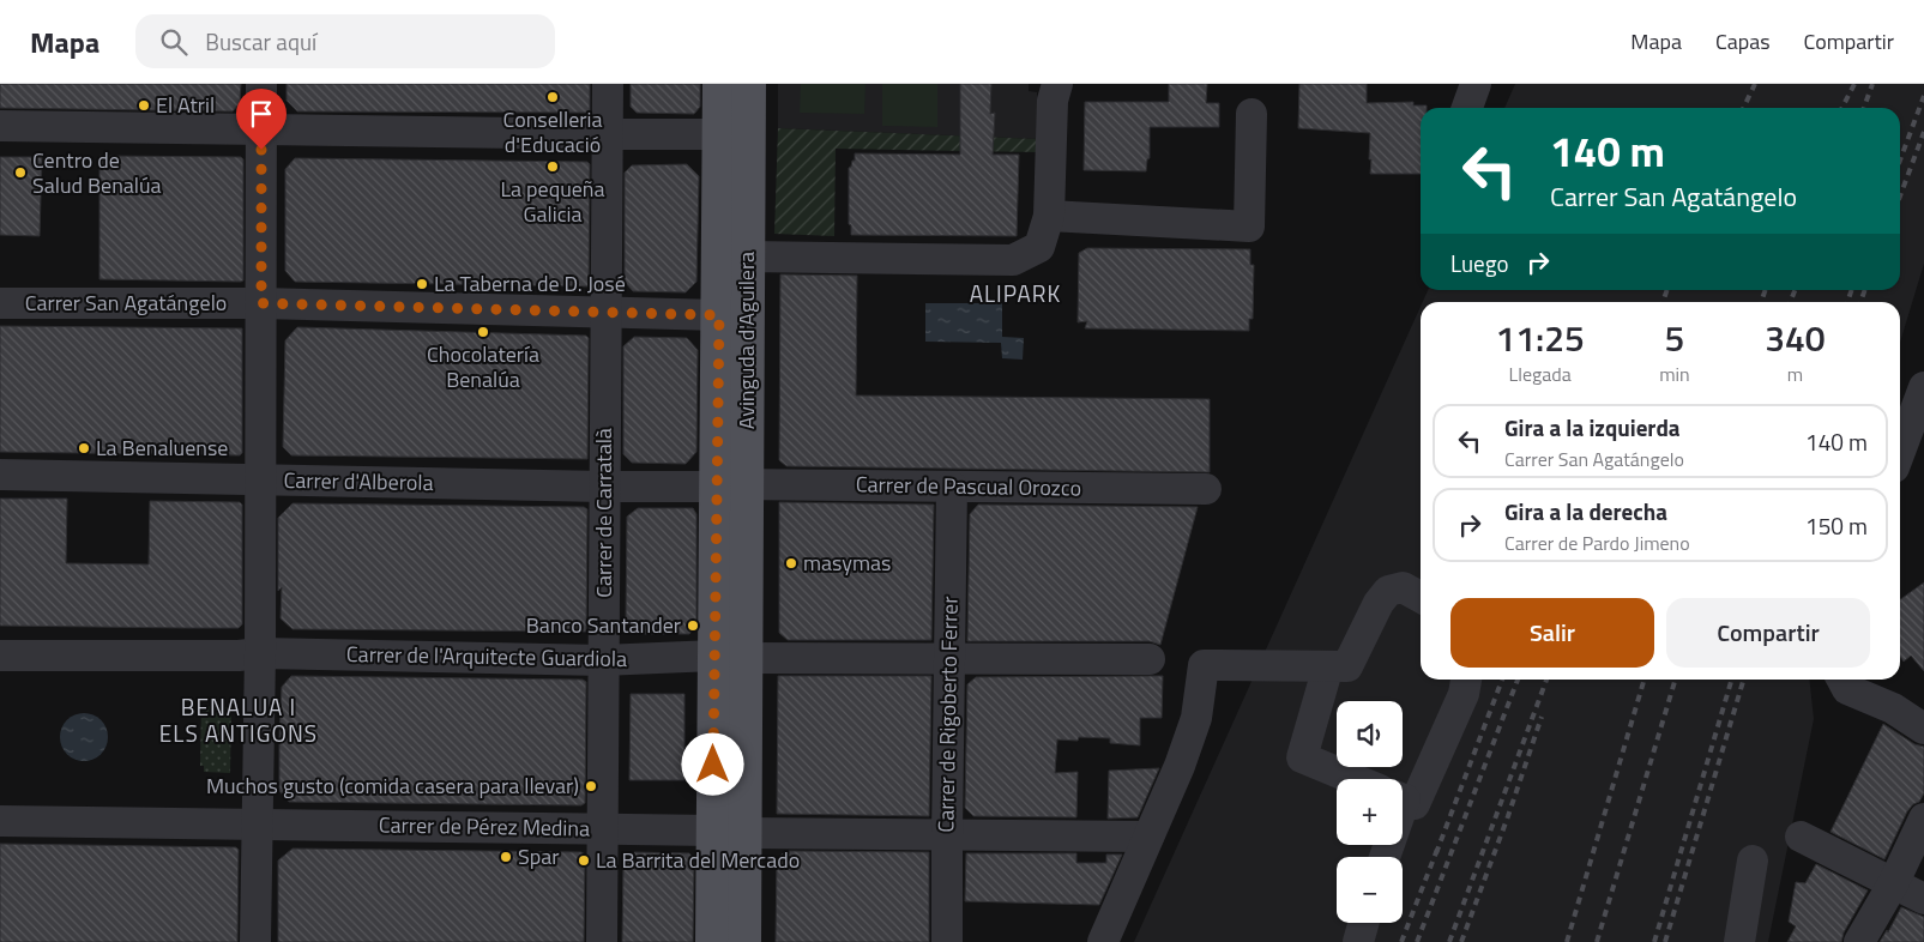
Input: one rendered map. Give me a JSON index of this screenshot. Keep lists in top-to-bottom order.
{
  "streets": {
    "main road": ["Avinguda d'Aguilera"],
    "street": [
      "Carrer San Agatángelo",
      "Carrer d'Alberola",
      "Carrer de Pascual Orozco",
      "Carrer de Carratalà",
      "Carrer de l'Arquitecte Guardiola",
      "Carrer de Rigoberto Ferrer",
      "Carrer de Pérez Medina"
    ]
  },
  "crossings": [
    ["Carrer San Agatángelo", "Avinguda d'Aguilera"],
    ["Carrer San Agatángelo", "Carrer de Carratalà"],
    ["Avinguda d'Aguilera", "Carrer d'Alberola"],
    ["Avinguda d'Aguilera", "Carrer de Pascual Orozco"],
    ["Avinguda d'Aguilera", "Carrer de l'Arquitecte Guardiola"],
    ["Avinguda d'Aguilera", "Carrer de Pérez Medina"],
    ["Carrer d'Alberola", "Carrer de Pascual Orozco"],
    ["Carrer d'Alberola", "Carrer de Carratalà"],
    ["Carrer de Pascual Orozco", "Carrer de Rigoberto Ferrer"],
    ["Carrer de Carratalà", "Carrer de l'Arquitecte Guardiola"],
    ["Carrer de Carratalà", "Carrer de Pérez Medina"],
    ["Carrer de l'Arquitecte Guardiola", "Carrer de Rigoberto Ferrer"]
  ],
  "districts": ["ALIPARK", "BENALUA I ELS ANTIGONS"],
  "places": [
    "Conselleria d'Educació",
    "El Atril",
    "La pequeña Galicia",
    "Centro de Salud Benalúa",
    "La Taberna de D. José",
    "Chocolatería Benalúa",
    "La Benaluense",
    "masymas",
    "Banco Santander",
    "Muchos gusto (comida casera para llevar)",
    "Spar",
    "La Barrita del Mercado"
  ],
  "page": {
    "header": "Mapa",
    "search": "Buscar aquí",
    "nav": ["Mapa", "Capas", "Compartir"],
    "turn": ["140 m", "Carrer San Agatángelo"],
    "then": "Luego",
    "eta": [
      "11:25",
      "Llegada",
      "5",
      "min",
      "340",
      "m"
    ],
    "list": [
      {
        "name": "Gira a la izquierda",
        "note": "Carrer San Agatángelo",
        "value": "140 m"
      },
      {
        "name": "Gira a la derecha",
        "note": "Carrer de Pardo Jimeno",
        "value": "150 m"
      }
    ],
    "buttons": ["Salir", "Compartir"],
    "map_buttons": ["+", "−"]
  }
}
